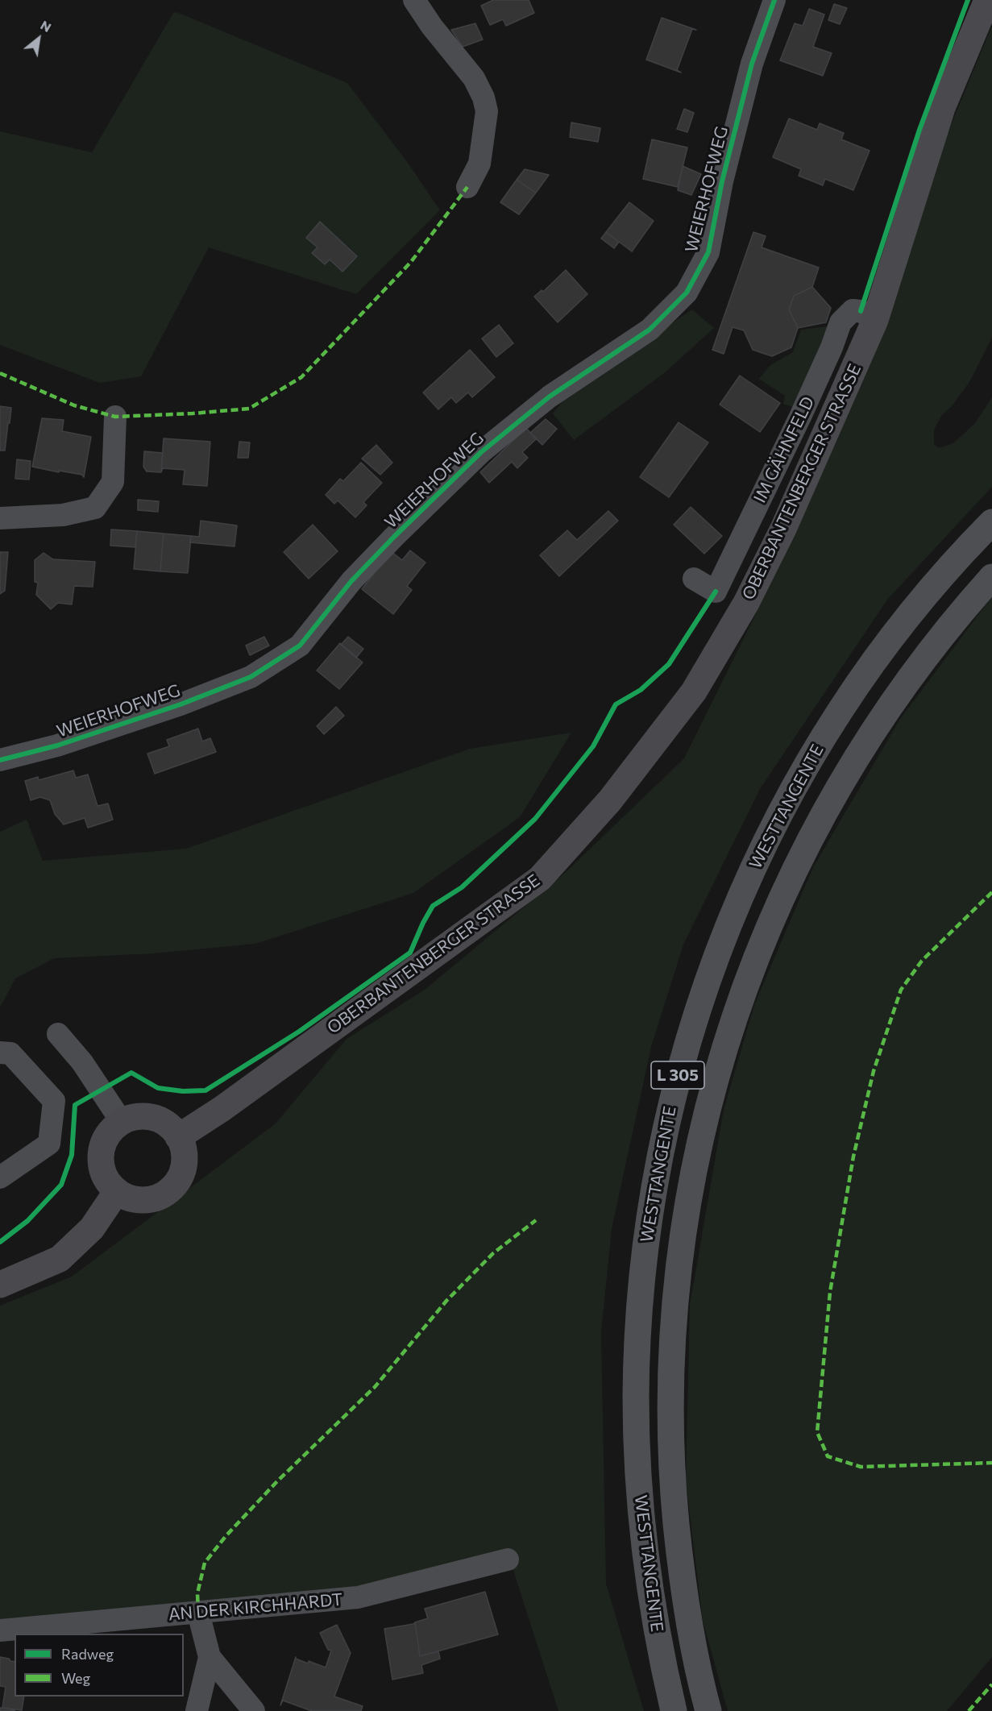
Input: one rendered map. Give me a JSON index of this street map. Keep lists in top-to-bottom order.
{
  "streets": {
    "main road": ["OBERBANTENBERGER STRASSE", "WESTTANGENTE", "L 305"],
    "street": ["WEIERHOFWEG", "IM GÄHNFELD", "AN DER KIRCHHARDT"]
  },
  "crossings": [
    ["IM GÄHNFELD", "OBERBANTENBERGER STRASSE"]
  ],
  "legend": ["Radweg", "Weg"],
  "north": "top right"
}
